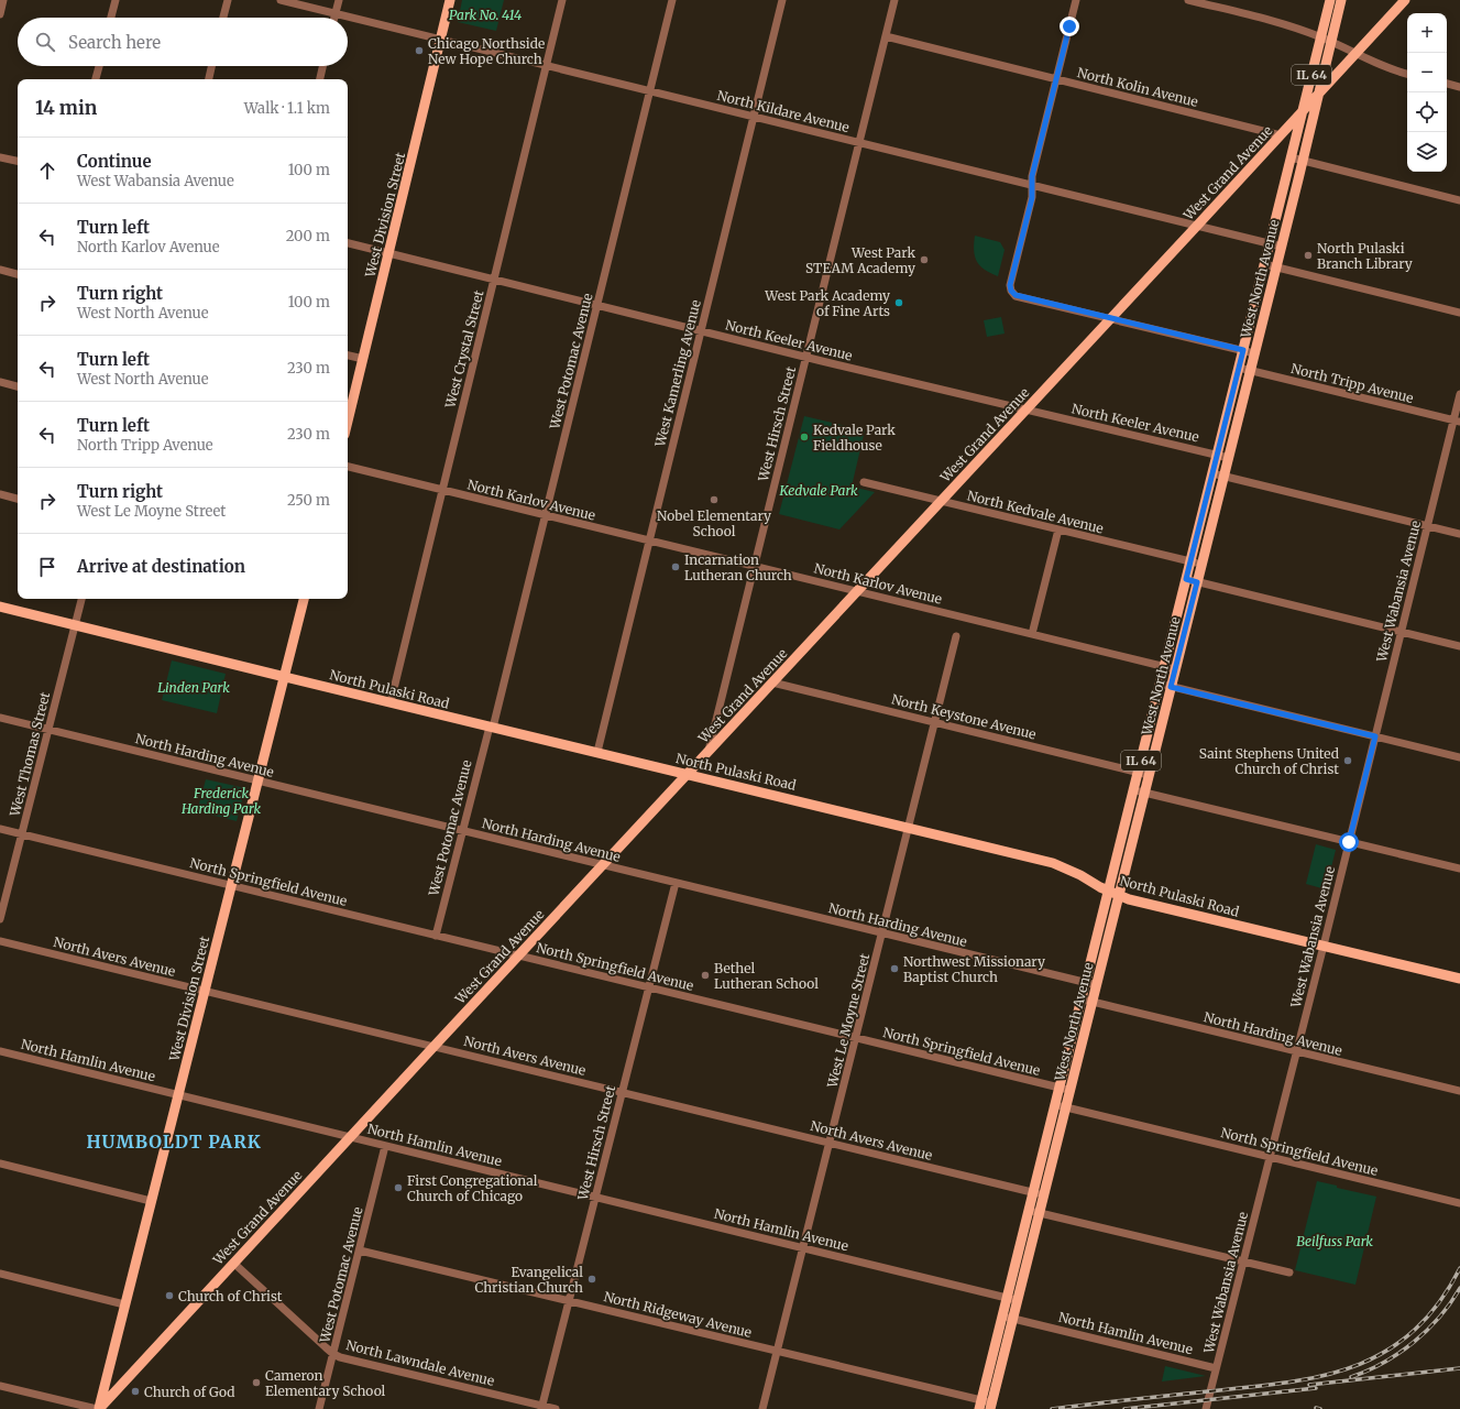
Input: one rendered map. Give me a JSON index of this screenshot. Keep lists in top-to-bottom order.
{
  "streets": {
    "main road": [
      "IL 64",
      "West Grand Avenue",
      "West Division Street",
      "West North Avenue",
      "North Pulaski Road"
    ],
    "street": [
      "North Kolin Avenue",
      "North Kildare Avenue",
      "North Keeler Avenue",
      "West Crystal Street",
      "West Potomac Avenue",
      "West Kamerling Avenue",
      "North Tripp Avenue",
      "West Hirsch Street",
      "North Karlov Avenue",
      "North Kedvale Avenue",
      "West Wabansia Avenue",
      "North Keystone Avenue",
      "West Thomas Street",
      "North Harding Avenue",
      "North Springfield Avenue",
      "North Avers Avenue",
      "West Le Moyne Street",
      "North Hamlin Avenue",
      "North Ridgeway Avenue",
      "North Lawndale Avenue"
    ]
  },
  "crossings": [
    ["North Kolin Avenue", "West Grand Avenue"],
    ["North Kolin Avenue", "West Hirsch Street"],
    ["North Kildare Avenue", "West Grand Avenue"],
    ["North Kildare Avenue", "West Division Street"],
    ["North Kildare Avenue", "West North Avenue"],
    ["North Kildare Avenue", "West Crystal Street"],
    ["North Kildare Avenue", "West Potomac Avenue"],
    ["North Kildare Avenue", "West Kamerling Avenue"],
    ["North Kildare Avenue", "West Hirsch Street"],
    ["West Grand Avenue", "West Division Street"],
    ["West Grand Avenue", "West North Avenue"],
    ["West Grand Avenue", "North Keeler Avenue"],
    ["West Grand Avenue", "West Hirsch Street"],
    ["West Grand Avenue", "North Karlov Avenue"],
    ["West Grand Avenue", "North Kedvale Avenue"],
    ["West Grand Avenue", "North Pulaski Road"],
    ["West Grand Avenue", "North Keystone Avenue"],
    ["West Grand Avenue", "North Harding Avenue"],
    ["West Grand Avenue", "North Springfield Avenue"],
    ["West Grand Avenue", "North Avers Avenue"],
    ["West Grand Avenue", "North Hamlin Avenue"],
    ["West Grand Avenue", "North Lawndale Avenue"],
    ["West Division Street", "North Keeler Avenue"],
    ["West Division Street", "North Pulaski Road"],
    ["West Division Street", "North Harding Avenue"],
    ["West Division Street", "North Springfield Avenue"],
    ["West Division Street", "North Avers Avenue"],
    ["West Division Street", "North Hamlin Avenue"],
    ["West North Avenue", "North Keeler Avenue"],
    ["West North Avenue", "North Tripp Avenue"],
    ["West North Avenue", "North Karlov Avenue"],
    ["West North Avenue", "North Kedvale Avenue"],
    ["West North Avenue", "North Pulaski Road"],
    ["West North Avenue", "North Keystone Avenue"],
    ["West North Avenue", "North Harding Avenue"],
    ["West North Avenue", "North Springfield Avenue"],
    ["West North Avenue", "North Avers Avenue"],
    ["West North Avenue", "North Hamlin Avenue"],
    ["West North Avenue", "North Ridgeway Avenue"],
    ["North Keeler Avenue", "West Crystal Street"],
    ["North Keeler Avenue", "West Potomac Avenue"],
    ["North Keeler Avenue", "West Kamerling Avenue"],
    ["North Keeler Avenue", "West Hirsch Street"],
    ["West Crystal Street", "North Karlov Avenue"],
    ["West Crystal Street", "North Pulaski Road"],
    ["West Potomac Avenue", "North Karlov Avenue"],
    ["West Potomac Avenue", "North Pulaski Road"],
    ["West Potomac Avenue", "North Harding Avenue"],
    ["West Potomac Avenue", "North Springfield Avenue"],
    ["West Potomac Avenue", "North Hamlin Avenue"],
    ["West Potomac Avenue", "North Ridgeway Avenue"],
    ["West Potomac Avenue", "North Lawndale Avenue"],
    ["West Kamerling Avenue", "North Karlov Avenue"],
    ["West Kamerling Avenue", "North Pulaski Road"],
    ["North Tripp Avenue", "West Wabansia Avenue"],
    ["West Hirsch Street", "North Karlov Avenue"],
    ["West Hirsch Street", "North Harding Avenue"],
    ["West Hirsch Street", "North Springfield Avenue"],
    ["West Hirsch Street", "North Avers Avenue"],
    ["West Hirsch Street", "North Hamlin Avenue"],
    ["West Hirsch Street", "North Ridgeway Avenue"],
    ["West Hirsch Street", "North Lawndale Avenue"],
    ["West Wabansia Avenue", "North Pulaski Road"],
    ["West Wabansia Avenue", "North Harding Avenue"],
    ["West Wabansia Avenue", "North Springfield Avenue"],
    ["West Wabansia Avenue", "North Hamlin Avenue"],
    ["North Pulaski Road", "West Thomas Street"],
    ["North Pulaski Road", "West Le Moyne Street"],
    ["North Keystone Avenue", "West Le Moyne Street"],
    ["West Thomas Street", "North Harding Avenue"],
    ["West Thomas Street", "North Springfield Avenue"],
    ["North Harding Avenue", "West Le Moyne Street"],
    ["North Springfield Avenue", "West Le Moyne Street"],
    ["North Avers Avenue", "West Le Moyne Street"],
    ["West Le Moyne Street", "North Hamlin Avenue"],
    ["West Le Moyne Street", "North Ridgeway Avenue"]
  ],
  "districts": ["HUMBOLDT PARK"],
  "parks": [
    "Park No. 414",
    "Kedvale Park",
    "Linden Park",
    "Frederick Harding Park",
    "Beilfuss Park"
  ],
  "places": [
    "Chicago Northside New Hope Church",
    "North Pulaski Branch Library",
    "West Park STEAM Academy",
    "West Park Academy of Fine Arts",
    "Kedvale Park Fieldhouse",
    "Nobel Elementary School",
    "Incarnation Lutheran Church",
    "Saint Stephens United Church of Christ",
    "Northwest Missionary Baptist Church",
    "Bethel Lutheran School",
    "First Congregational Church of Chicago",
    "Evangelical Christian Church",
    "Church of Christ",
    "Cameron Elementary School",
    "Church of God"
  ],
  "page": {
    "map_buttons": ["+", "−"],
    "search": "Search here",
    "heading": ["14 min", "Walk · 1.1 km"],
    "list": [
      ["Continue", "West Wabansia Avenue", "100 m"],
      ["Turn left", "North Karlov Avenue", "200 m"],
      ["Turn right", "West North Avenue", "100 m"],
      ["Turn left", "West North Avenue", "230 m"],
      ["Turn left", "North Tripp Avenue", "230 m"],
      ["Turn right", "West Le Moyne Street", "250 m"],
      "Arrive at destination"
    ]
  }
}
